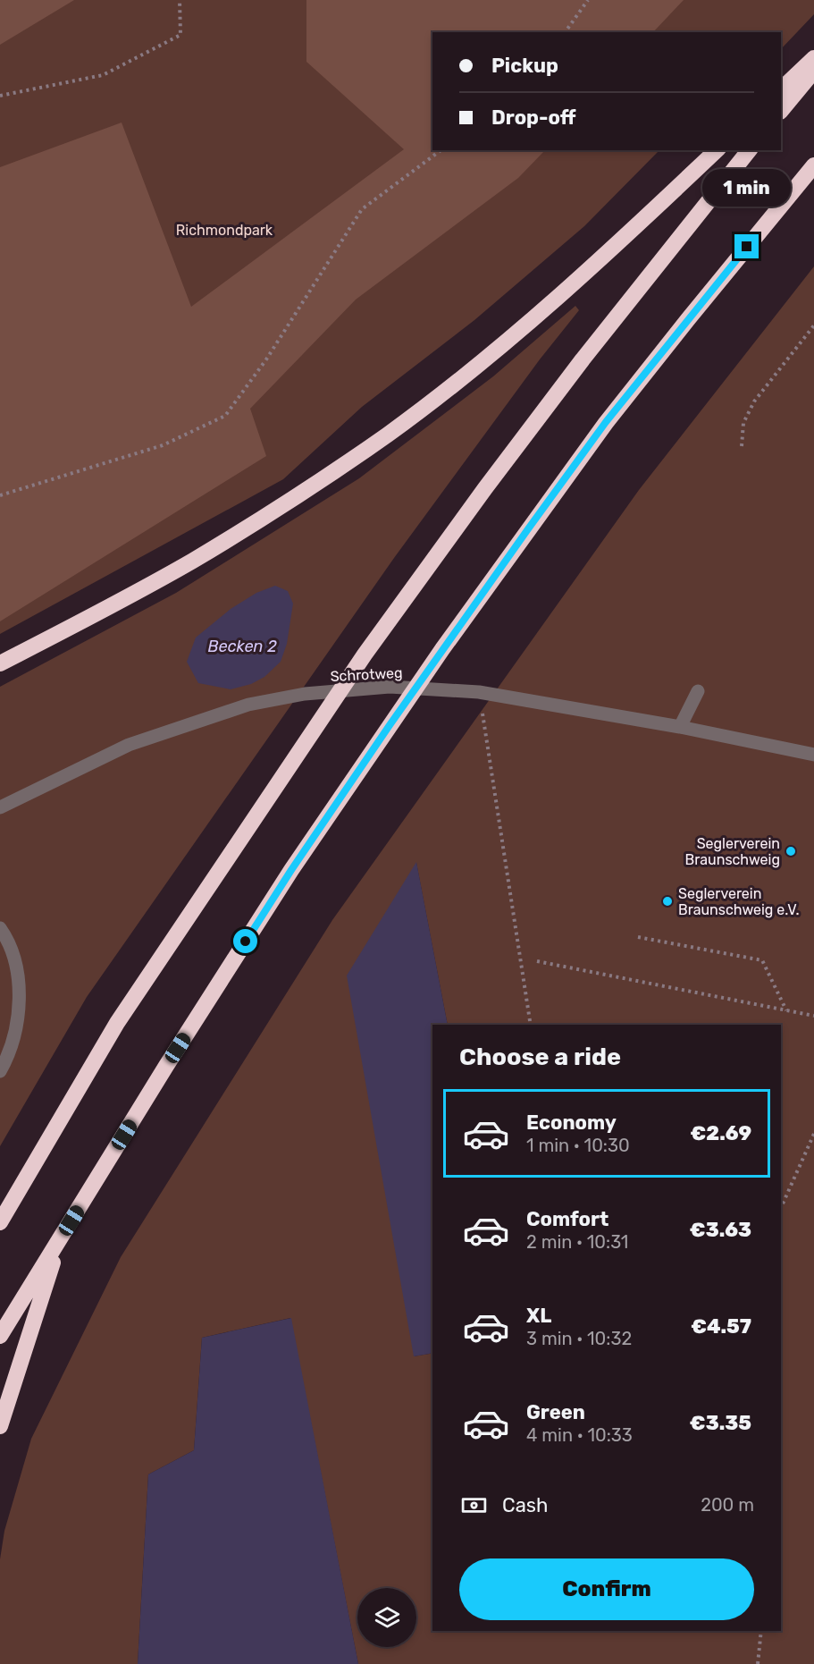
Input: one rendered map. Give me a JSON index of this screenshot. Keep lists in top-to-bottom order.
{
  "streets": {
    "street": ["Schrotweg"]
  },
  "water": ["Becken 2"],
  "parks": ["Richmondpark"],
  "places": ["Seglerverein Braunschweig", "Seglerverein Braunschweig e.V."],
  "page": {
    "banner": ["Pickup", "Drop-off"],
    "bubble": "1 min",
    "heading": "Choose a ride",
    "list": [
      {
        "name": "Economy",
        "note": "1 min · 10:30",
        "value": "€2.69"
      },
      {
        "name": "Comfort",
        "note": "2 min · 10:31",
        "value": "€3.63"
      },
      {
        "name": "XL",
        "note": "3 min · 10:32",
        "value": "€4.57"
      },
      {
        "name": "Green",
        "note": "4 min · 10:33",
        "value": "€3.35"
      }
    ],
    "pay": ["Cash", "200 m"],
    "buttons": "Confirm"
  }
}
